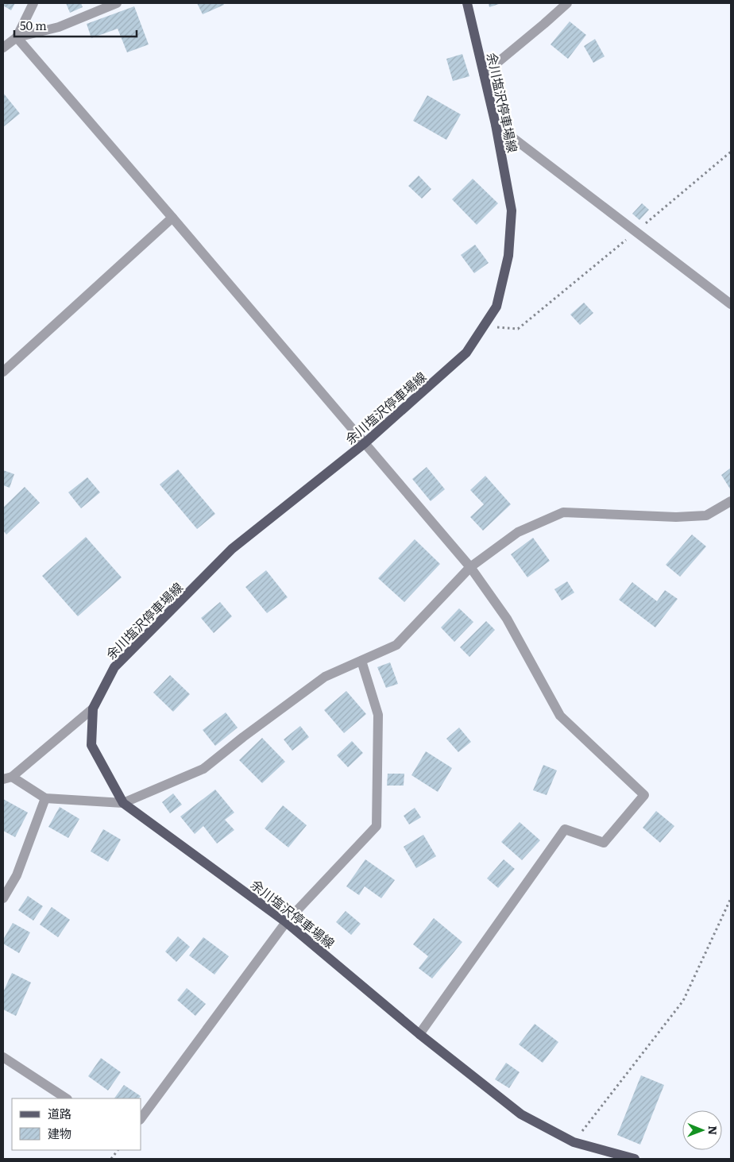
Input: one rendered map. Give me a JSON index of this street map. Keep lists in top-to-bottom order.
{
  "streets": {
    "main road": ["余川塩沢停車場線"]
  },
  "legend": ["道路", "建物"],
  "scale_bar": "50 m",
  "north": "right"
}
